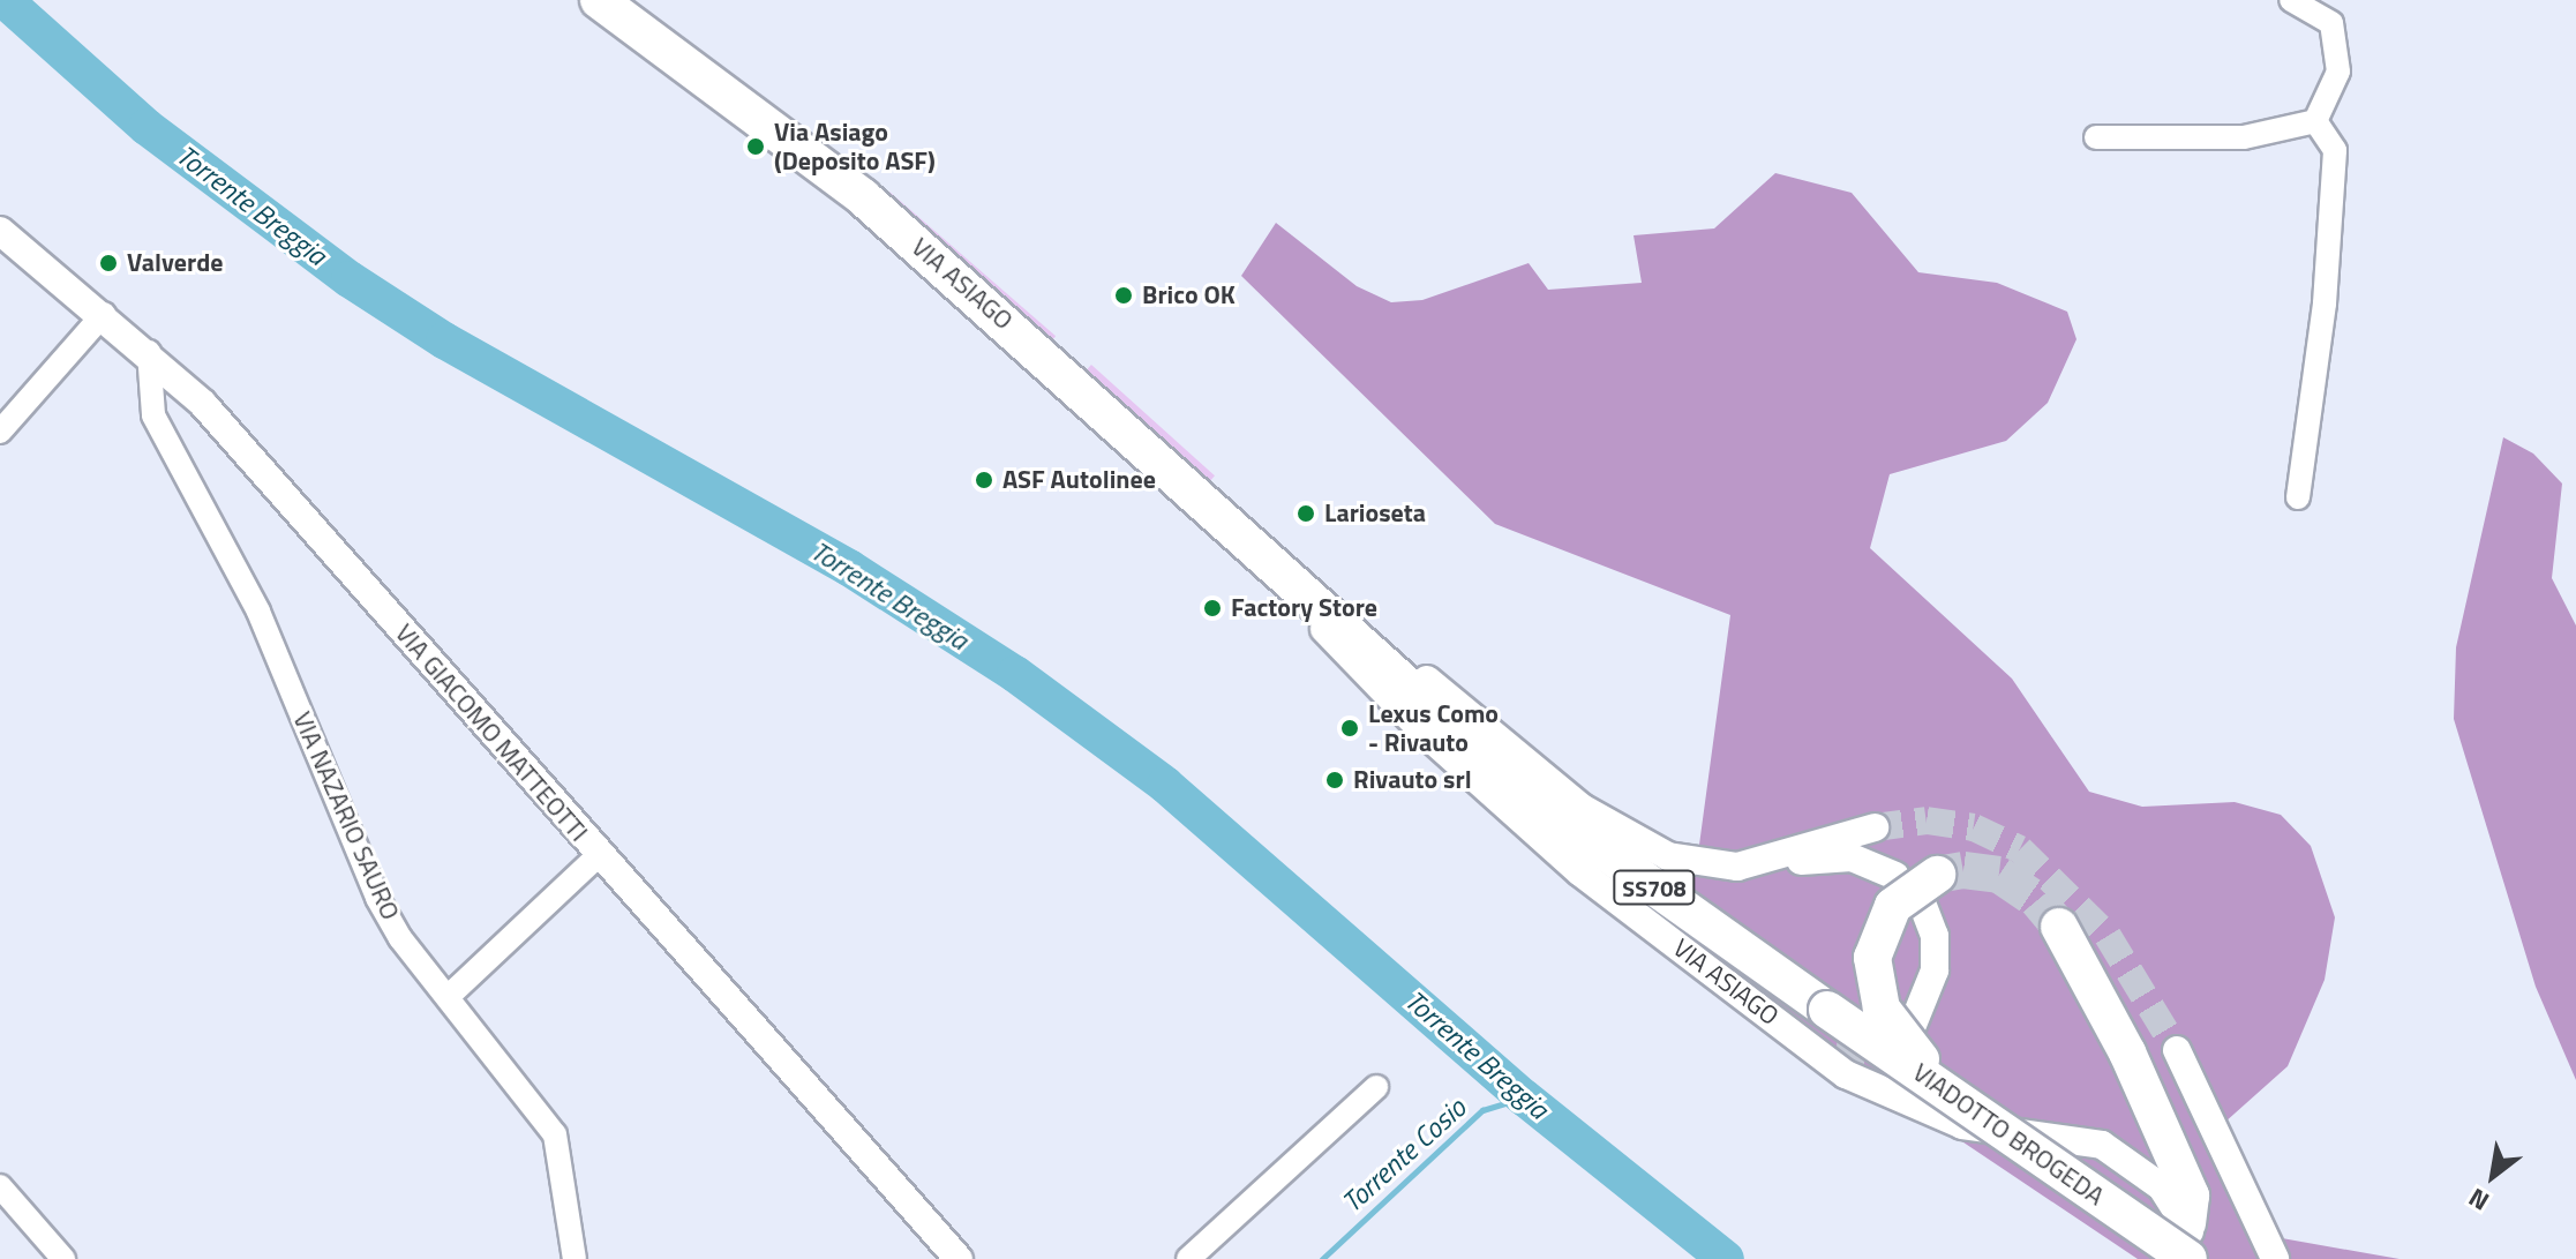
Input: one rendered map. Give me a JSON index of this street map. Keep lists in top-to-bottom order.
{
  "streets": {
    "main road": ["VIA ASIAGO", "SS708", "VIADOTTO BROGEDA"],
    "street": ["VIA GIACOMO MATTEOTTI", "VIA NAZARIO SAURO"]
  },
  "crossings": [
    ["VIA ASIAGO", "SS708"],
    ["VIA ASIAGO", "VIADOTTO BROGEDA"],
    ["VIA GIACOMO MATTEOTTI", "VIA NAZARIO SAURO"],
    ["SS708", "VIADOTTO BROGEDA"]
  ],
  "water": ["Torrente Breggia", "Torrente Cosio"],
  "places": [
    "Via Asiago (Deposito ASF)",
    "Valverde",
    "Brico OK",
    "ASF Autolinee",
    "Larioseta",
    "Factory Store",
    "Lexus Como - Rivauto",
    "Rivauto srl"
  ],
  "north": "bottom left"
}
